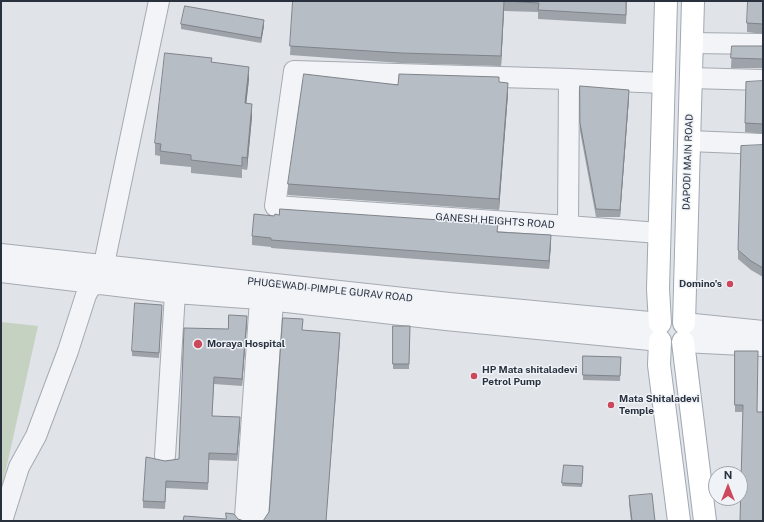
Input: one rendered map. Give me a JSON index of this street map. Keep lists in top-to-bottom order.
{
  "streets": {
    "main road": ["DAPODI MAIN ROAD"],
    "street": ["GANESH HEIGHTS ROAD", "PHUGEWADI-PIMPLE GURAV ROAD"]
  },
  "places": [
    "Domino's",
    "Moraya Hospital",
    "HP Mata shitaladevi Petrol Pump",
    "Mata Shitaladevi Temple"
  ],
  "north": "top"
}
